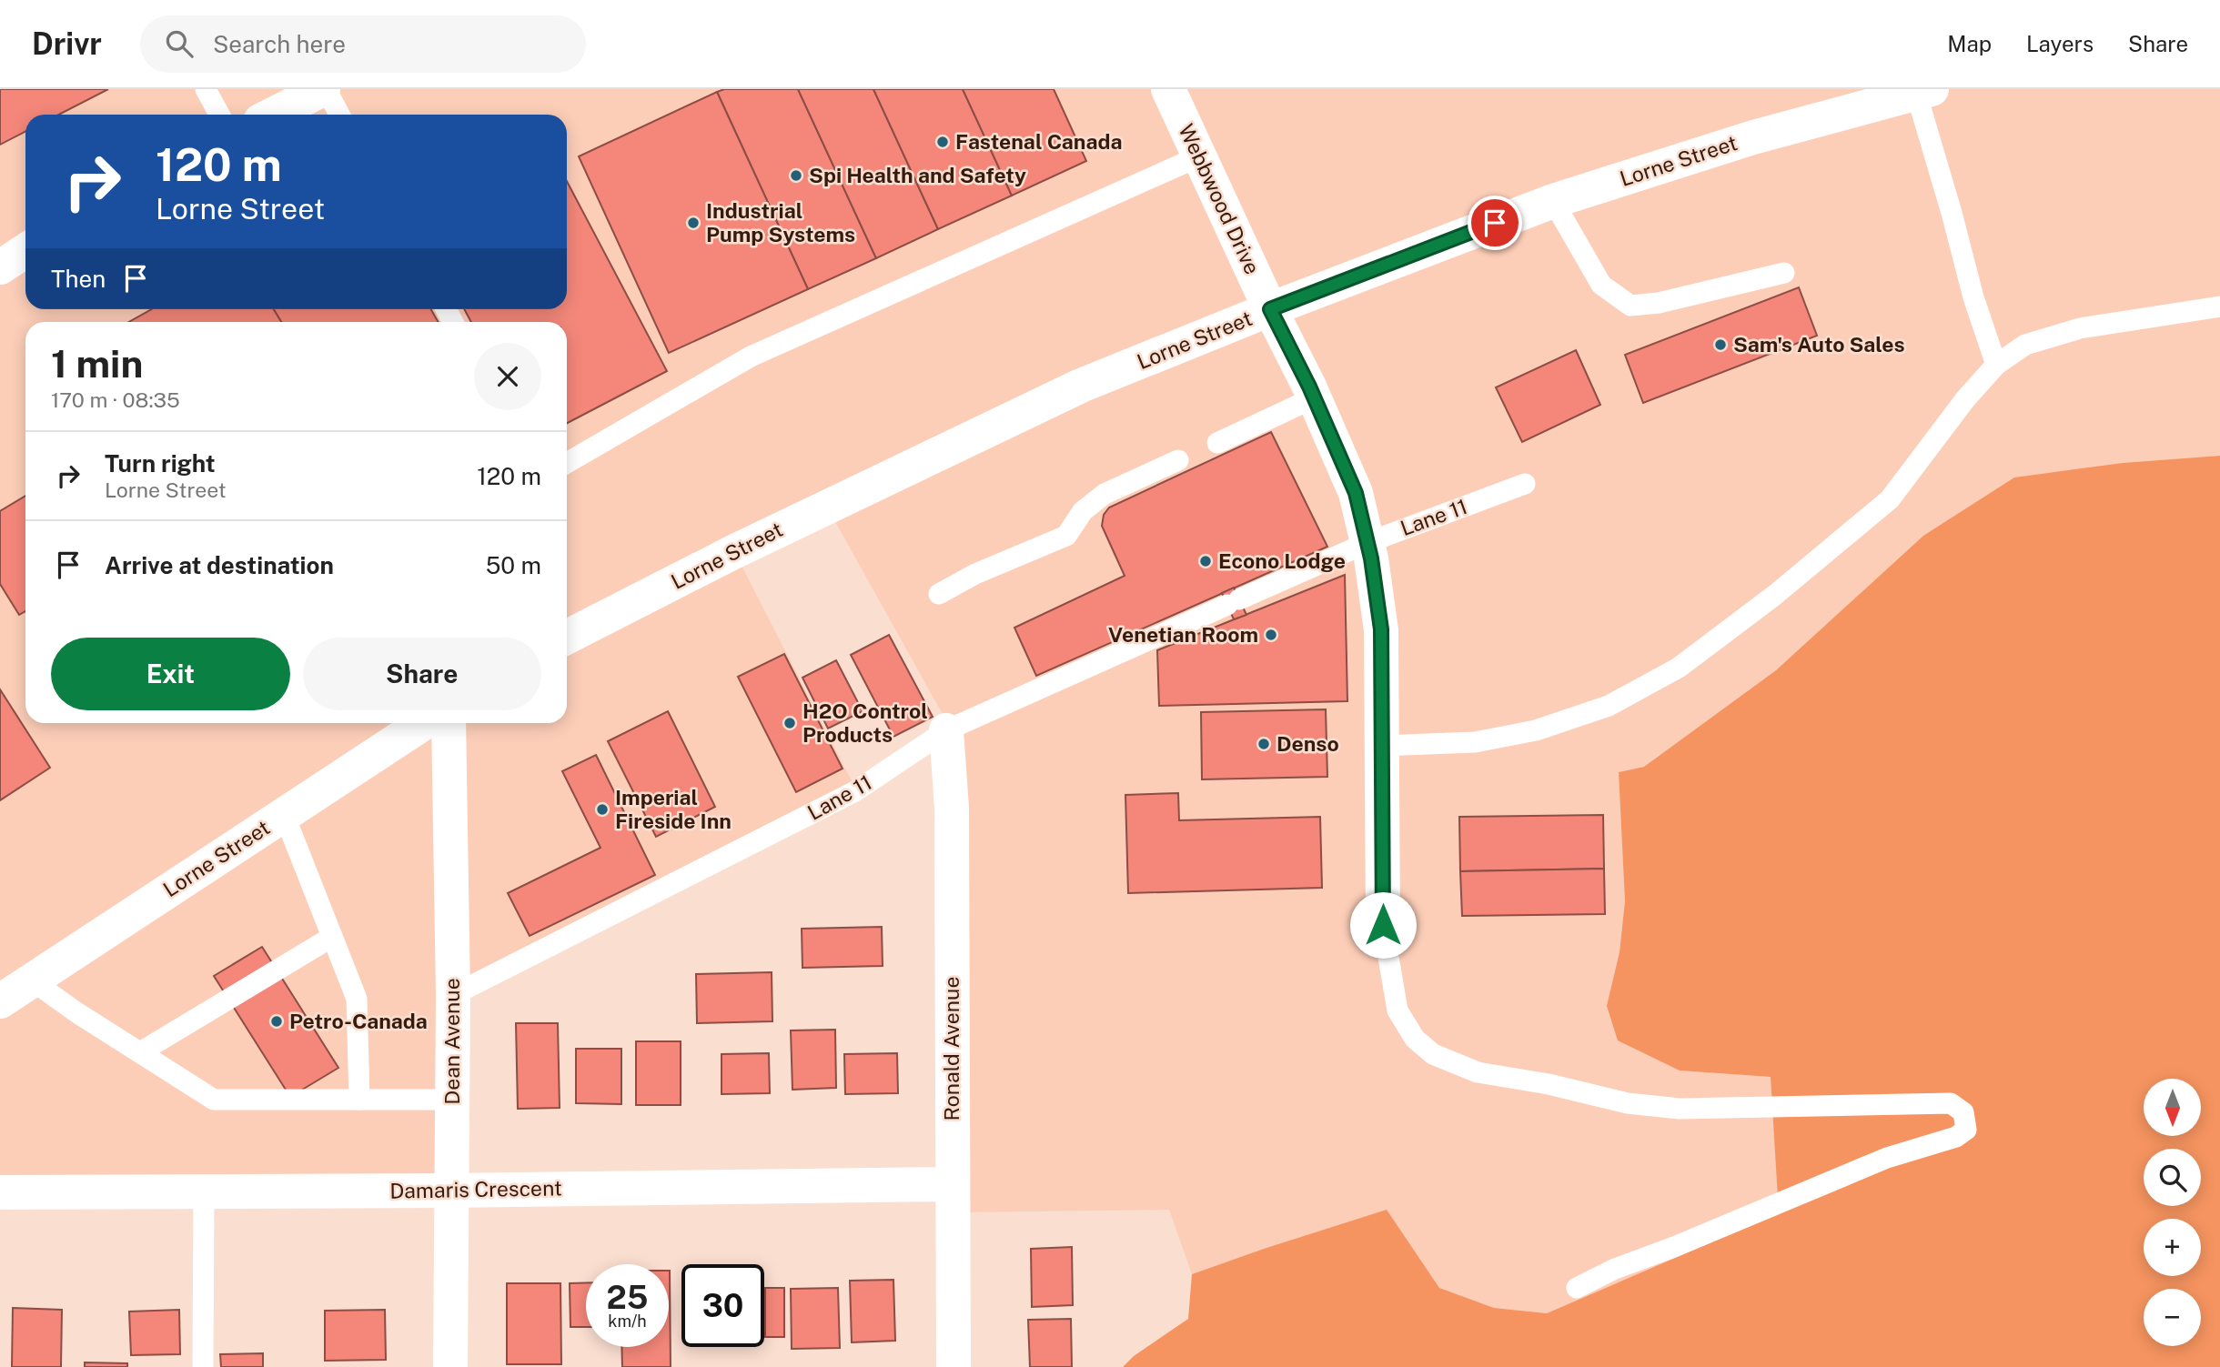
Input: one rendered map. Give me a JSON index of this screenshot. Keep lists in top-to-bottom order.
{
  "streets": {
    "street": [
      "Lorne Street",
      "Webbwood Drive",
      "Dean Avenue",
      "Ronald Avenue",
      "Damaris Crescent"
    ],
    "lane": ["Lane 11"]
  },
  "crossings": [
    ["Lorne Street", "Webbwood Drive"],
    ["Webbwood Drive", "Lane 11"],
    ["Lane 11", "Dean Avenue"],
    ["Lane 11", "Ronald Avenue"],
    ["Dean Avenue", "Damaris Crescent"],
    ["Ronald Avenue", "Damaris Crescent"]
  ],
  "places": [
    "Fastenal Canada",
    "Spi Health and Safety",
    "Industrial Pump Systems",
    "Sam's Auto Sales",
    "Econo Lodge",
    "Venetian Room",
    "H2O Control Products",
    "Denso",
    "Imperial Fireside Inn",
    "Petro-Canada"
  ],
  "north": "bottom",
  "page": {
    "header": "Drivr",
    "search": "Search here",
    "nav": ["Map", "Layers", "Share"],
    "turn": ["120 m", "Lorne Street"],
    "then": "Then",
    "heading": ["1 min", "170 m · 08:35"],
    "list": [
      {
        "name": "Turn right",
        "note": "Lorne Street",
        "value": "120 m"
      },
      {
        "name": "Arrive at destination",
        "value": "50 m"
      }
    ],
    "buttons": ["Exit", "Share"],
    "map_buttons": ["+", "−"],
    "speed": "25 km/h",
    "limit": "30"
  }
}
